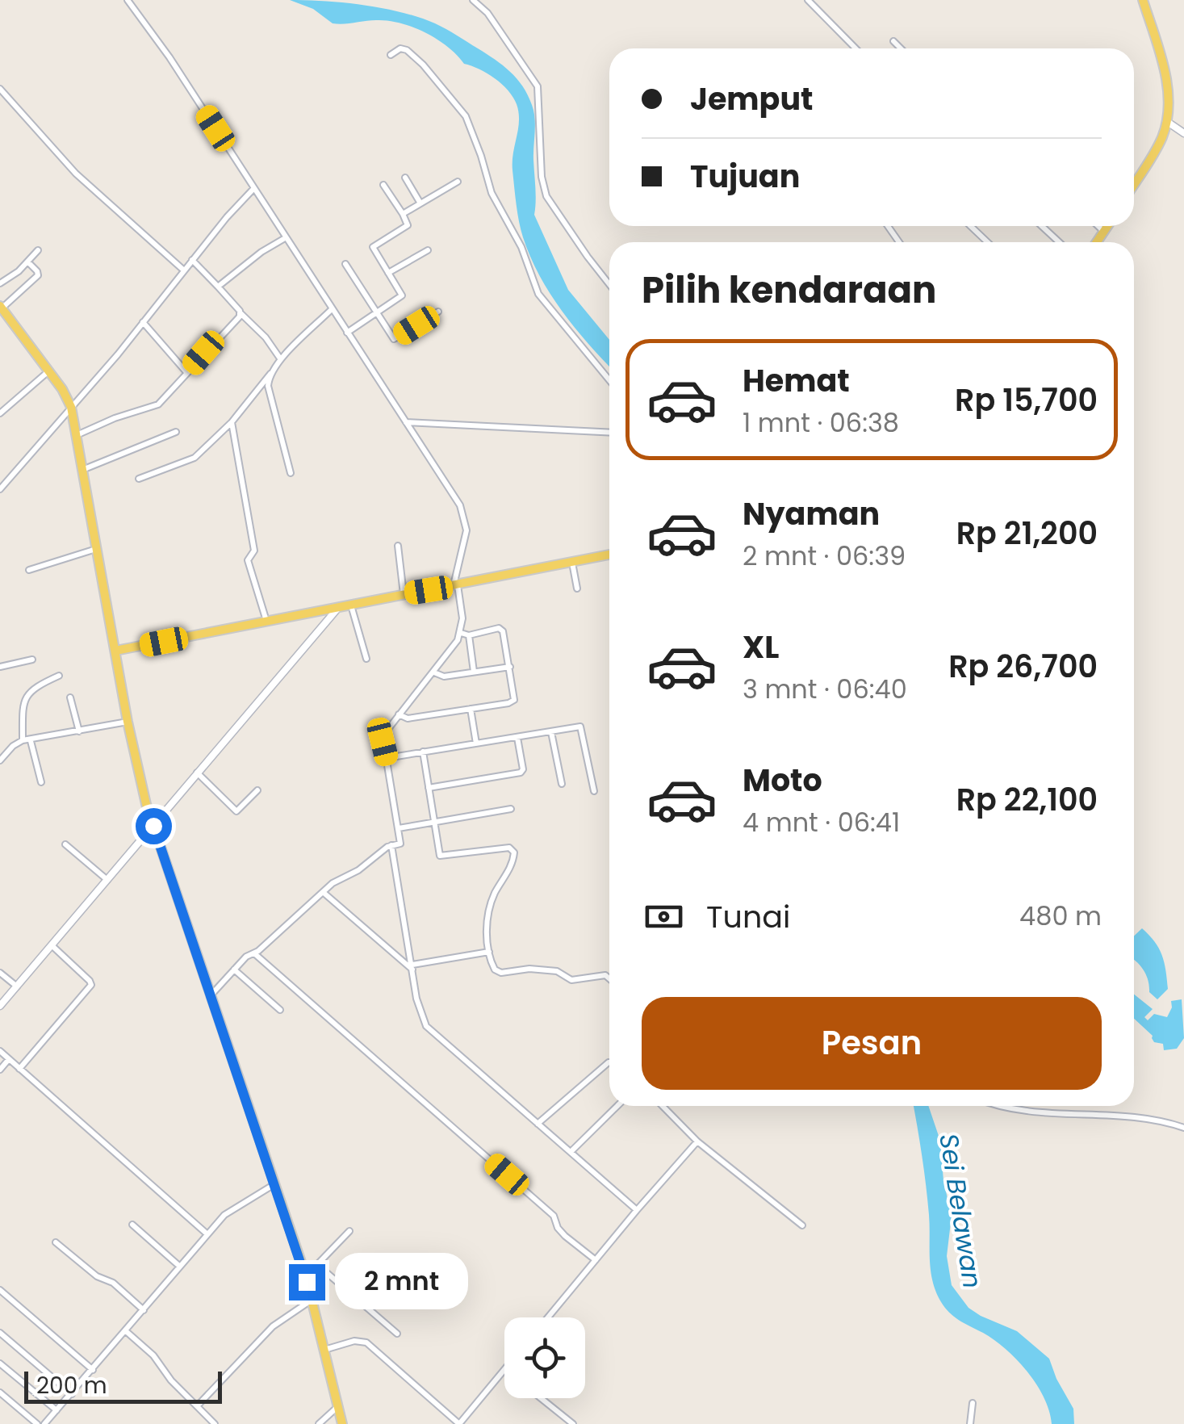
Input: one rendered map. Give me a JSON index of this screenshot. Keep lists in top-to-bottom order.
{
  "water": ["Sei Belawan"],
  "scale_bar": "200 m",
  "page": {
    "banner": ["Jemput", "Tujuan"],
    "heading": "Pilih kendaraan",
    "list": [
      {
        "name": "Hemat",
        "note": "1 mnt · 06:38",
        "value": "Rp 15,700"
      },
      {
        "name": "Nyaman",
        "note": "2 mnt · 06:39",
        "value": "Rp 21,200"
      },
      {
        "name": "XL",
        "note": "3 mnt · 06:40",
        "value": "Rp 26,700"
      },
      {
        "name": "Moto",
        "note": "4 mnt · 06:41",
        "value": "Rp 22,100"
      }
    ],
    "pay": ["Tunai", "480 m"],
    "buttons": "Pesan",
    "bubble": "2 mnt",
    "scale": "200 m"
  }
}
